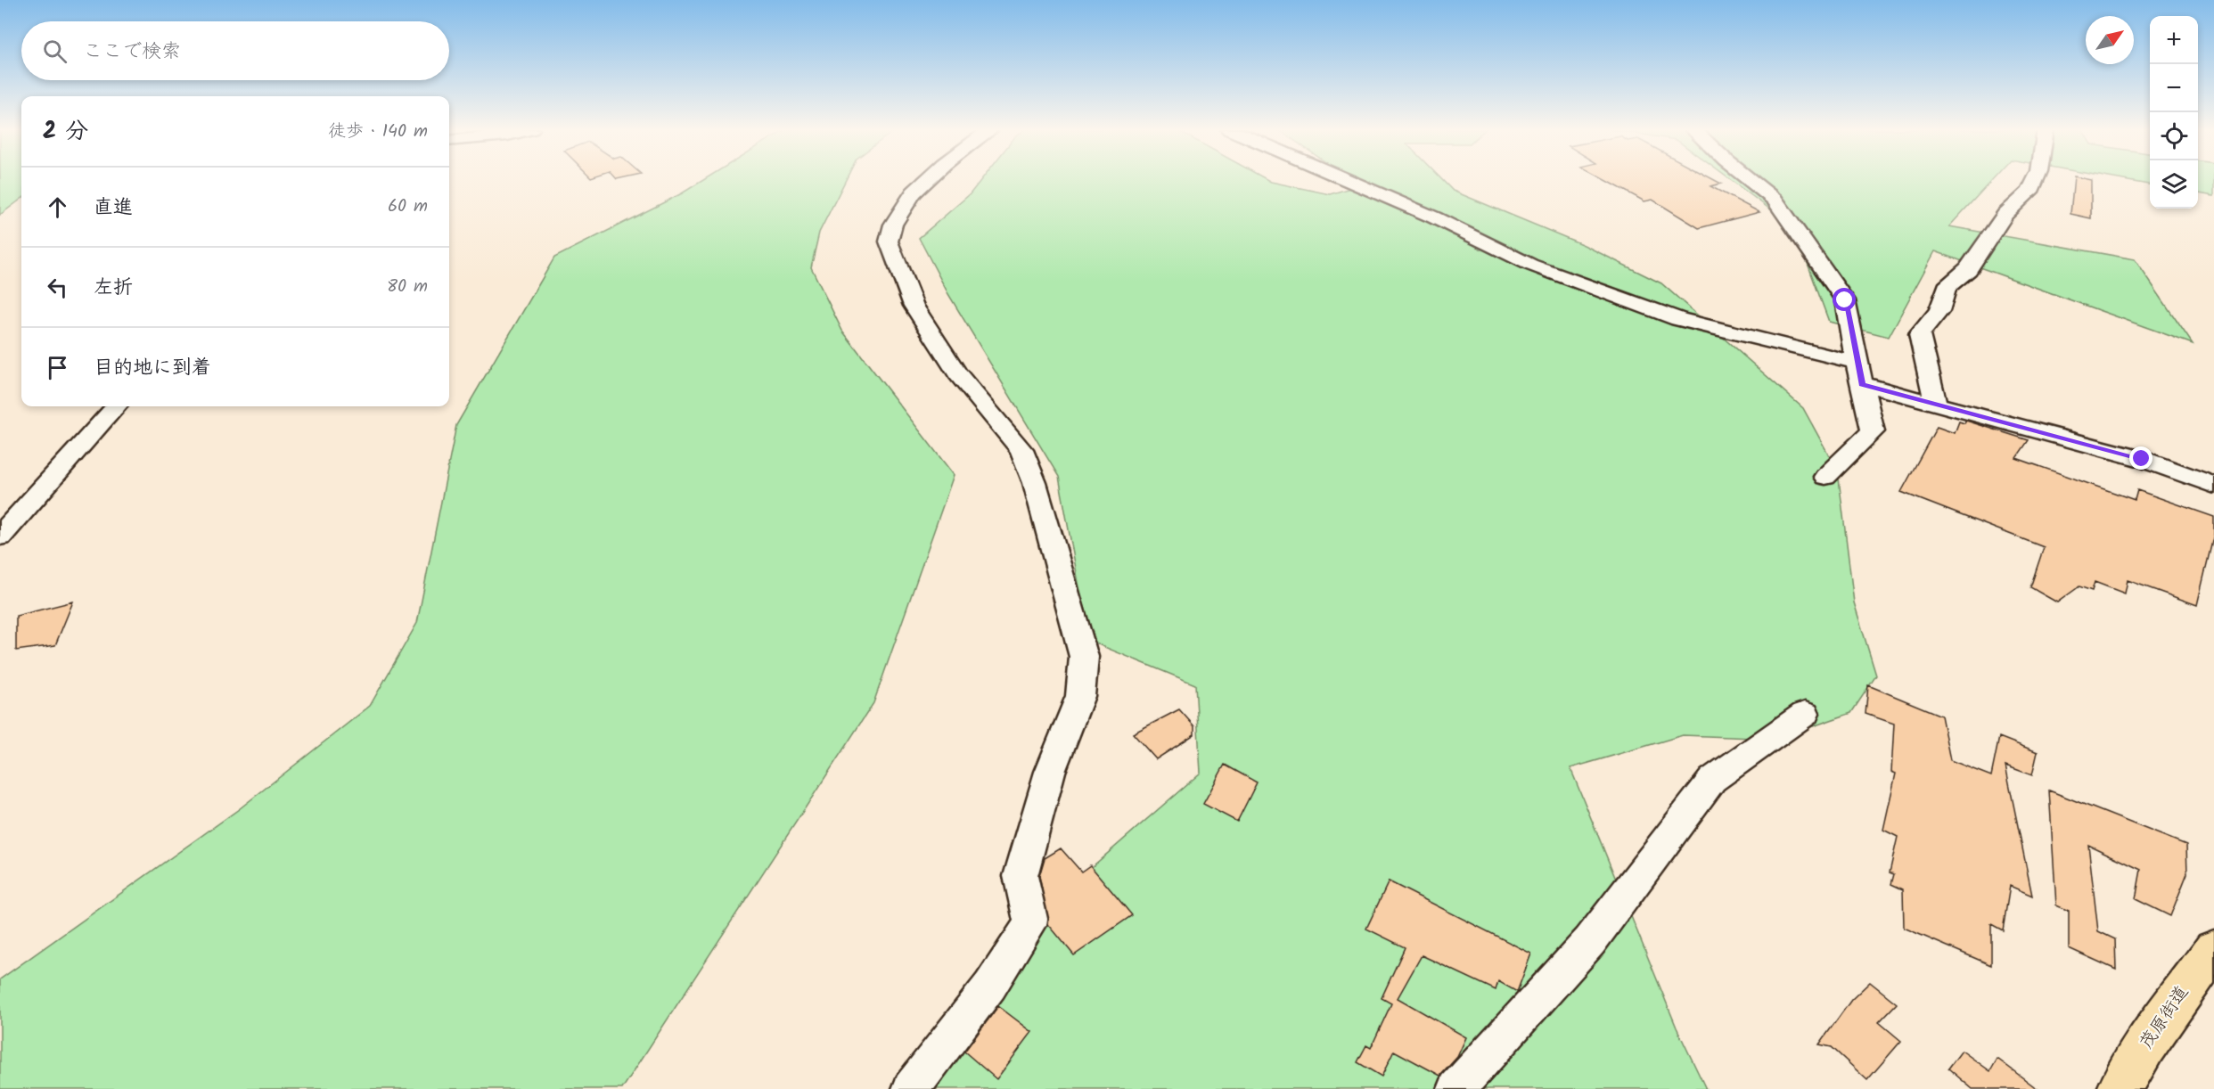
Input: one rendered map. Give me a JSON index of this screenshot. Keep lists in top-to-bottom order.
{
  "streets": {
    "main road": ["茂原街道"]
  },
  "north": "top right",
  "page": {
    "map_buttons": ["+", "−"],
    "search": "ここで検索",
    "heading": ["2 分", "徒歩 · 140 m"],
    "list": [
      ["直進", "60 m"],
      ["左折", "80 m"],
      "目的地に到着"
    ]
  }
}
